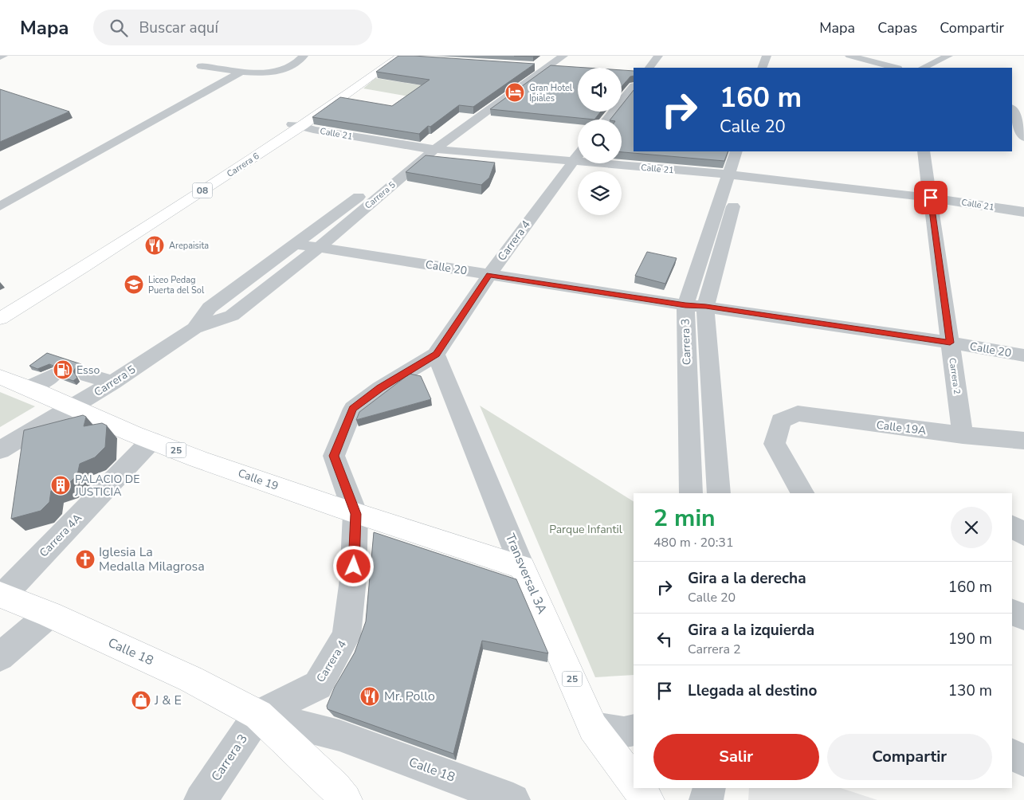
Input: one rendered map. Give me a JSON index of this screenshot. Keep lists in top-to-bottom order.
{
  "streets": {
    "main road": [
      "Carrera 6",
      "08",
      "25",
      "Calle 19",
      "Transversal 3A",
      "Calle 18"
    ],
    "street": [
      "Calle 21",
      "Carrera 5",
      "Carrera 4",
      "Calle 20",
      "Carrera 3",
      "Carrera 2",
      "Calle 19A",
      "Carrera 4A"
    ]
  },
  "crossings": [
    ["Calle 21", "Carrera 6"],
    ["Calle 21", "Carrera 5"],
    ["Calle 21", "Carrera 4"],
    ["Calle 21", "Carrera 3"],
    ["Calle 21", "Carrera 2"],
    ["Carrera 5", "Calle 20"],
    ["Carrera 5", "Calle 19"],
    ["Carrera 4", "Calle 20"],
    ["Carrera 4", "Carrera 3"],
    ["Carrera 4", "Calle 19"],
    ["Carrera 4", "Transversal 3A"],
    ["Carrera 4", "Calle 18"],
    ["Calle 20", "Carrera 3"],
    ["Calle 20", "Carrera 2"],
    ["Carrera 3", "Calle 18"],
    ["Carrera 2", "Calle 19A"],
    ["Calle 19", "Carrera 4A"],
    ["Calle 19", "Transversal 3A"],
    ["Carrera 4A", "Calle 18"]
  ],
  "parks": ["Parque Infantil"],
  "places": {
    "hotel": ["Gran Hotel Ipiales"],
    "restaurant": ["Arepaisita", "Mr. Pollo"],
    "school or university": ["Liceo Pedag Puerta del Sol"],
    "fuel station": ["Esso"],
    "building": ["PALACIO DE JUSTICIA"],
    "church": ["Iglesia La Medalla Milagrosa"],
    "shop": ["J & E"]
  },
  "page": {
    "header": "Mapa",
    "search": "Buscar aquí",
    "nav": ["Mapa", "Capas", "Compartir"],
    "turn": ["160 m", "Calle 20"],
    "heading": ["2 min", "480 m · 20:31"],
    "list": [
      {
        "name": "Gira a la derecha",
        "note": "Calle 20",
        "value": "160 m"
      },
      {
        "name": "Gira a la izquierda",
        "note": "Carrera 2",
        "value": "190 m"
      },
      {
        "name": "Llegada al destino",
        "value": "130 m"
      }
    ],
    "buttons": ["Salir", "Compartir"]
  }
}
